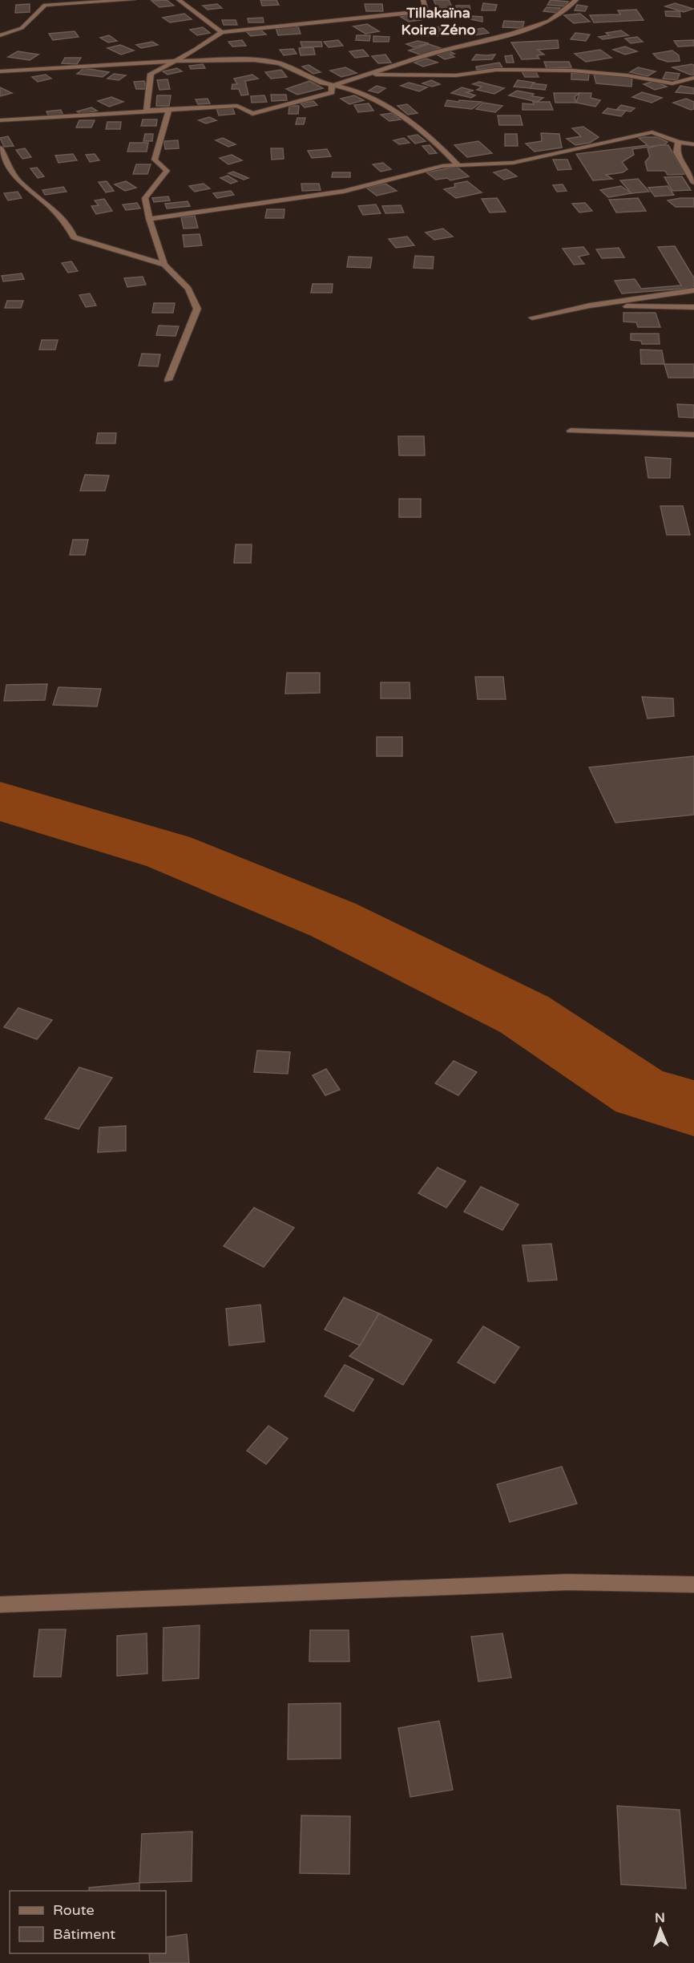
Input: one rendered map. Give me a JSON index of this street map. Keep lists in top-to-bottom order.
{
  "districts": ["Tillakaïna Koira Zéno"],
  "legend": ["Route", "Bâtiment"],
  "north": "top"
}
